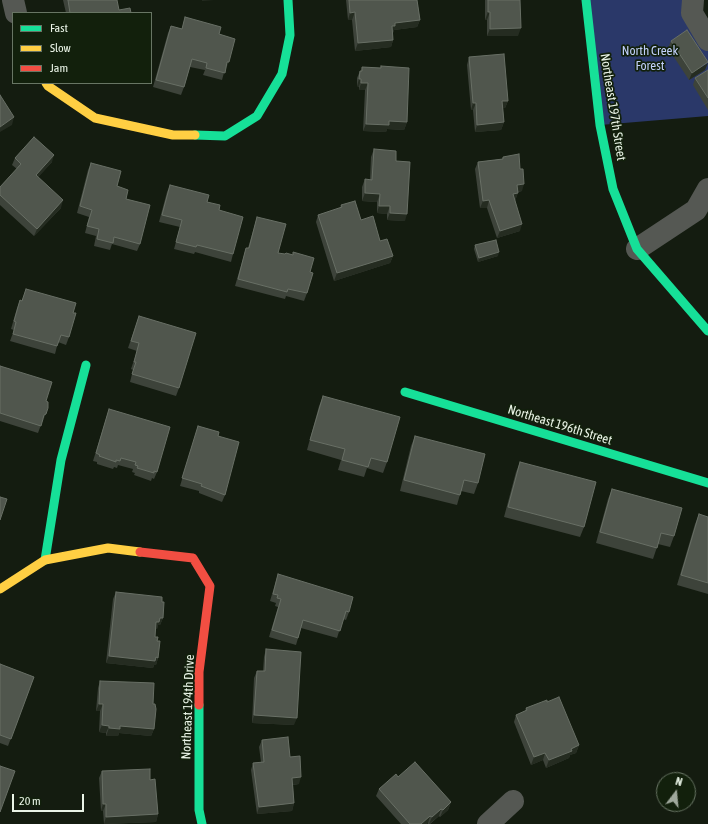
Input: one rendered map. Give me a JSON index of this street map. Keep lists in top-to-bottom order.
{
  "streets": {
    "street": ["Northeast 197th Street", "Northeast 196th Street", "Northeast 194th Drive"]
  },
  "parks": ["North Creek Forest"],
  "legend": ["Fast", "Slow", "Jam"],
  "scale_bar": "20 m",
  "north": "top"
}
